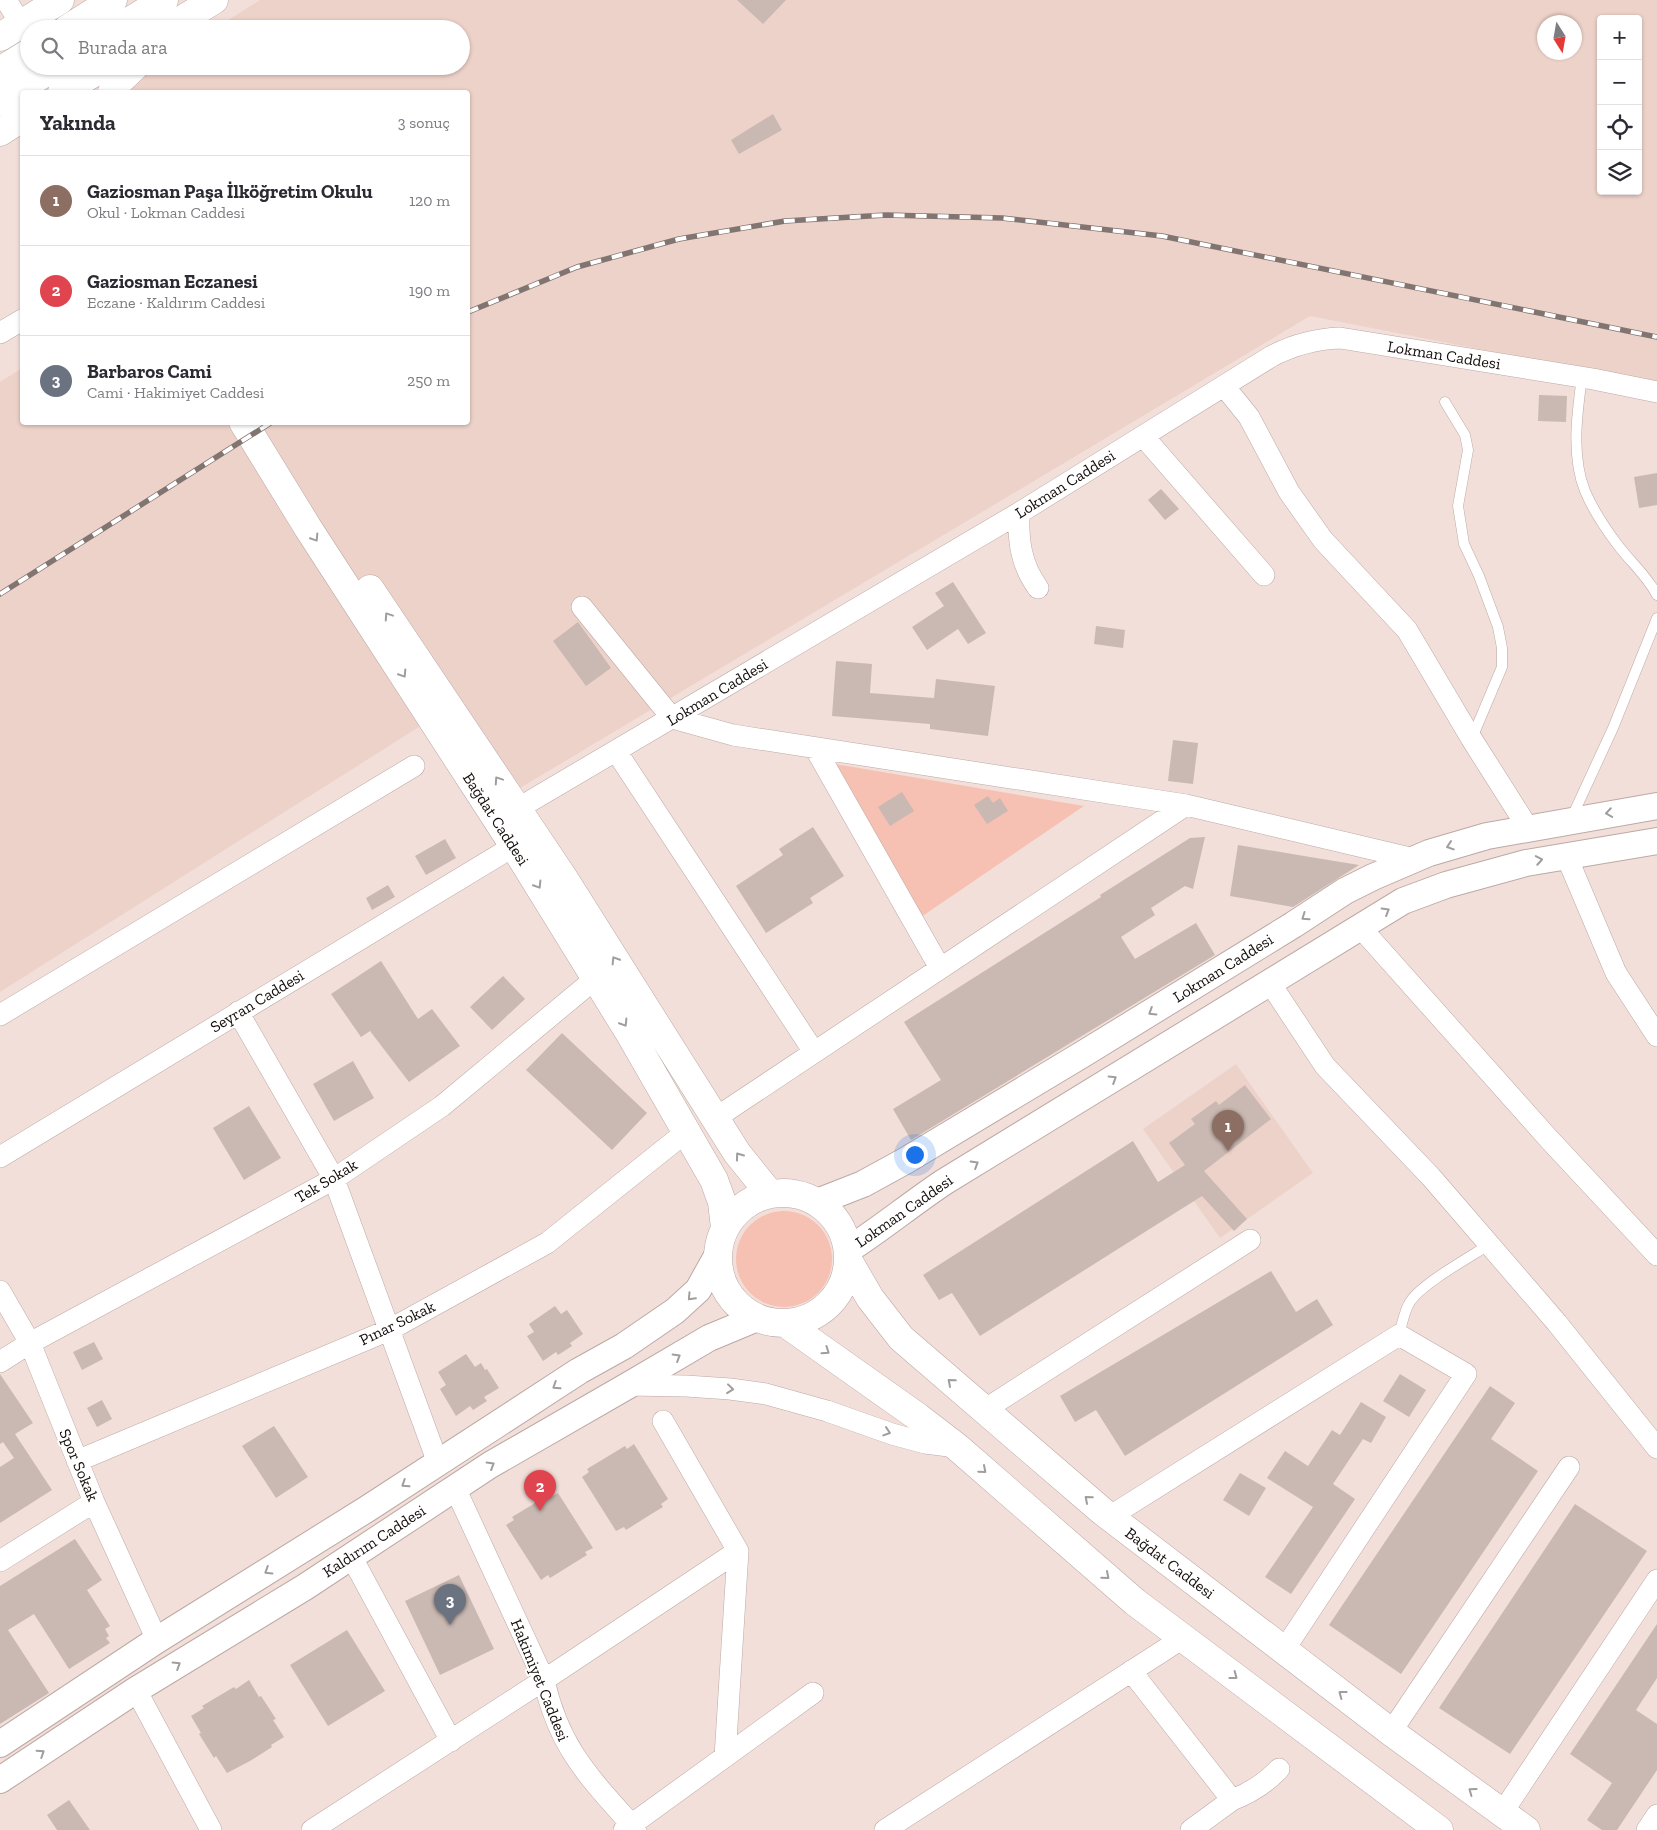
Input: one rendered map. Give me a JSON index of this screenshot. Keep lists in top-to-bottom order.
{
  "streets": {
    "main road": ["Bağdat Caddesi"],
    "street": [
      "Lokman Caddesi",
      "Seyran Caddesi",
      "Tek Sokak",
      "Pınar Sokak",
      "Spor Sokak",
      "Kaldırım Caddesi",
      "Hakimiyet Caddesi"
    ]
  },
  "crossings": [
    ["Lokman Caddesi", "Bağdat Caddesi"],
    ["Lokman Caddesi", "Kaldırım Caddesi"],
    ["Bağdat Caddesi", "Seyran Caddesi"],
    ["Bağdat Caddesi", "Tek Sokak"],
    ["Bağdat Caddesi", "Pınar Sokak"],
    ["Bağdat Caddesi", "Kaldırım Caddesi"],
    ["Tek Sokak", "Spor Sokak"],
    ["Pınar Sokak", "Spor Sokak"],
    ["Spor Sokak", "Kaldırım Caddesi"],
    ["Kaldırım Caddesi", "Hakimiyet Caddesi"]
  ],
  "north": "bottom",
  "page": {
    "map_buttons": ["+", "−"],
    "search": "Burada ara",
    "heading": ["Yakında", "3 sonuç"],
    "list": [
      {
        "mark": "1",
        "name": "Gaziosman Paşa İlköğretim Okulu",
        "note": "Okul · Lokman Caddesi",
        "value": "120 m"
      },
      {
        "mark": "2",
        "name": "Gaziosman Eczanesi",
        "note": "Eczane · Kaldırım Caddesi",
        "value": "190 m"
      },
      {
        "mark": "3",
        "name": "Barbaros Cami",
        "note": "Cami · Hakimiyet Caddesi",
        "value": "250 m"
      }
    ],
    "pins": ["1", "2", "3"]
  }
}
